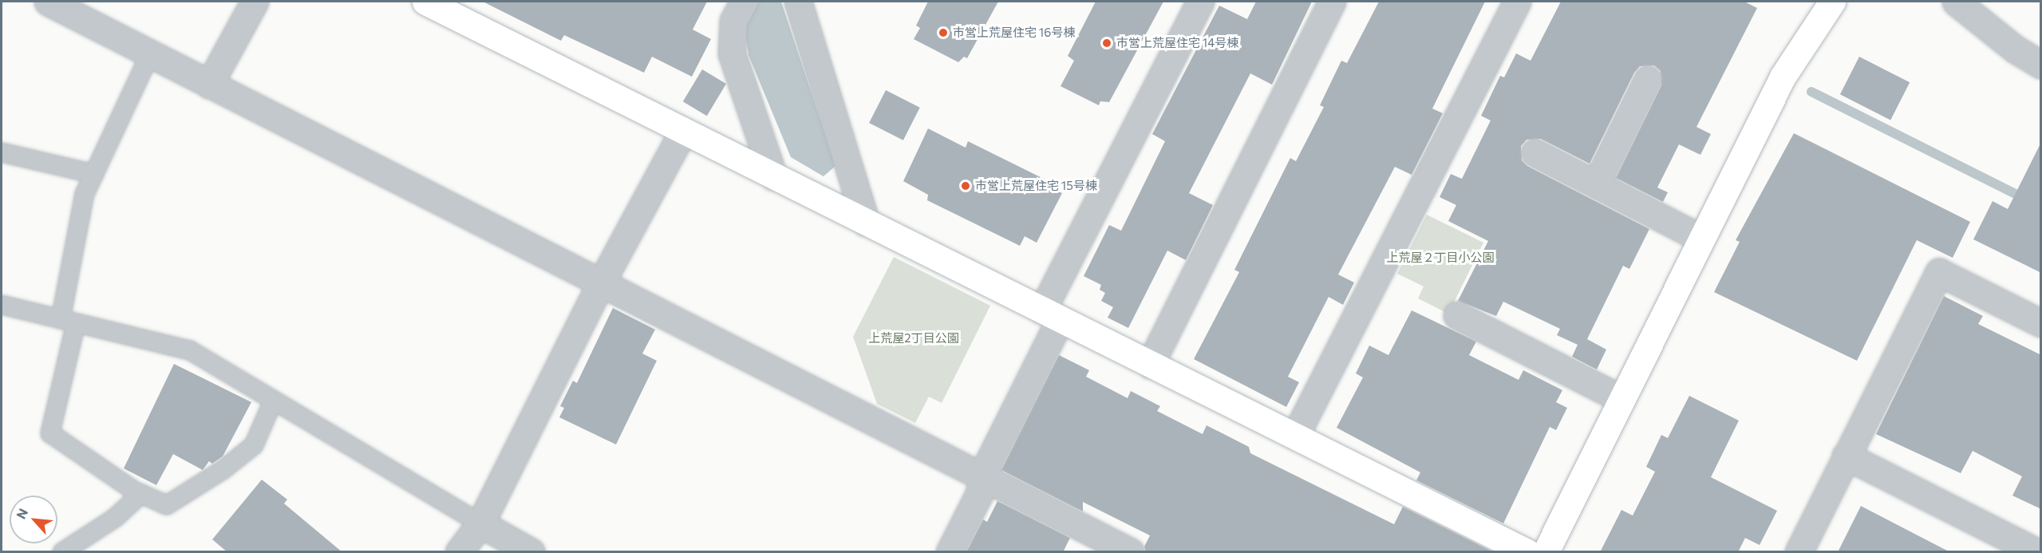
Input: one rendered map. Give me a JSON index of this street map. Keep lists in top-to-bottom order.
{
  "parks": ["上荒屋２丁目小公園", "上荒屋2丁目公園"],
  "places": ["市営上荒屋住宅 16号棟", "市営上荒屋住宅 14号棟", "市営上荒屋住宅 15号棟"],
  "north": "top left"
}
